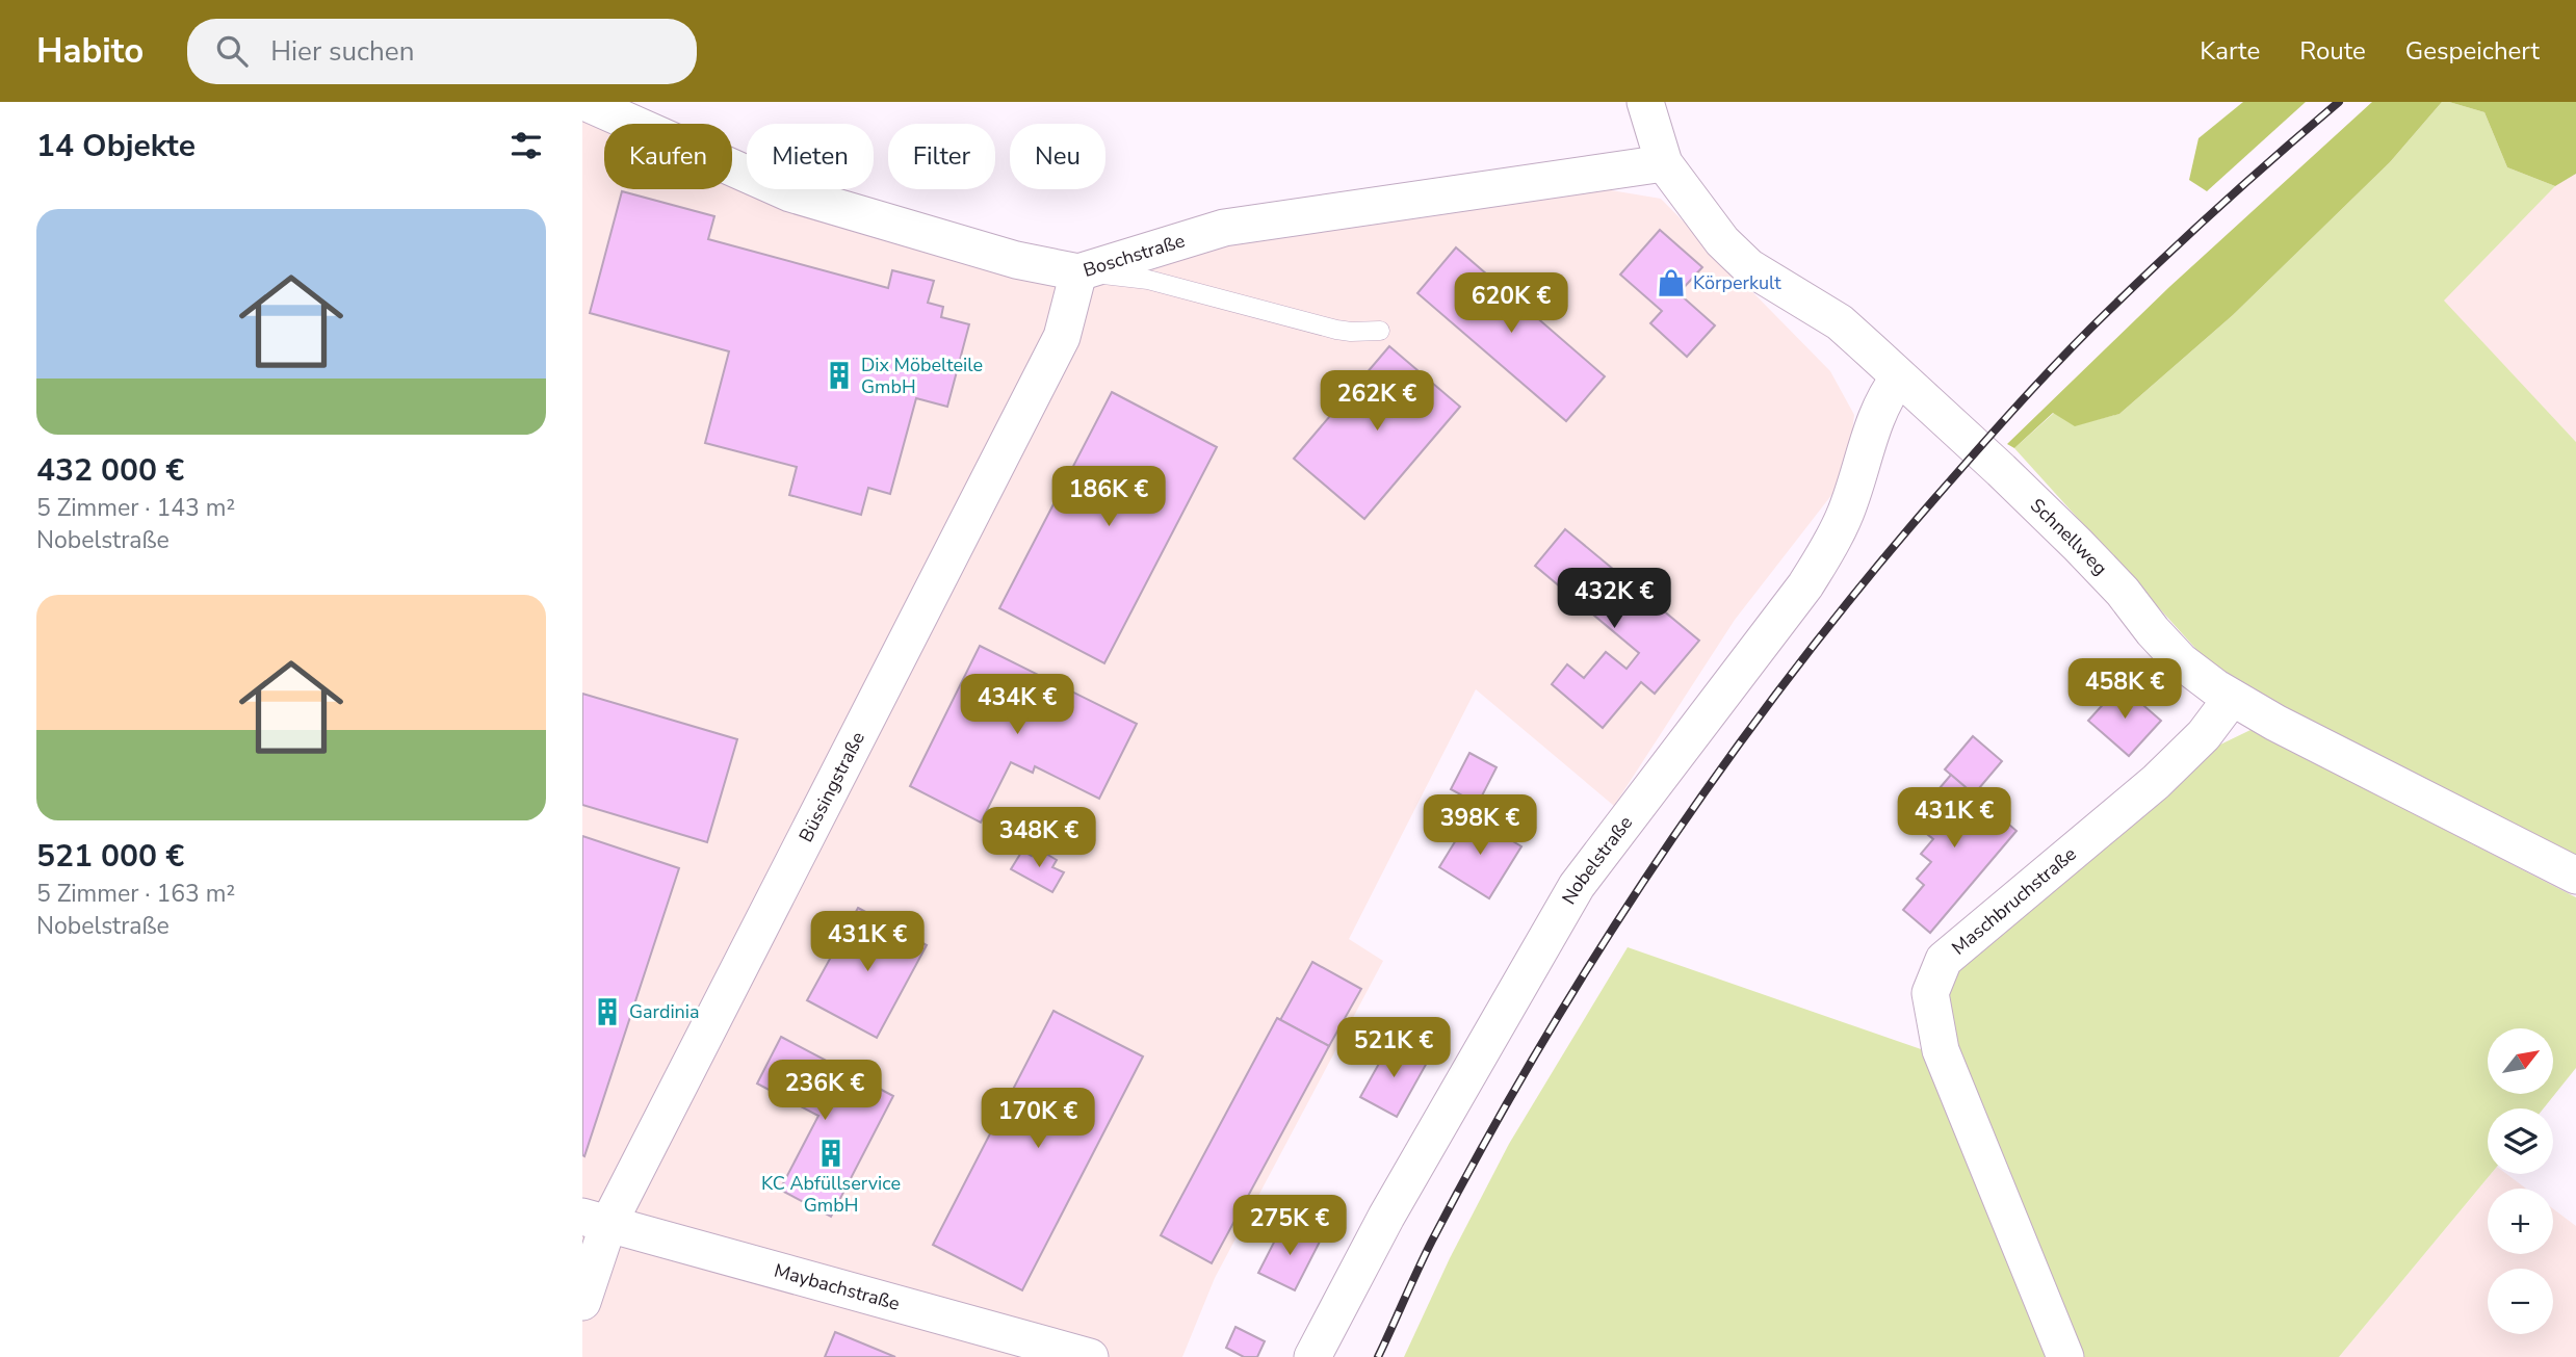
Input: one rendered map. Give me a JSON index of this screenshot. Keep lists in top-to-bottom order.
{
  "streets": {
    "street": [
      "Boschstraße",
      "Schnellweg",
      "Büssingstraße",
      "Nobelstraße",
      "Maschbruchstraße",
      "Maybachstraße"
    ]
  },
  "crossings": [
    ["Boschstraße", "Schnellweg"],
    ["Boschstraße", "Büssingstraße"],
    ["Schnellweg", "Nobelstraße"],
    ["Schnellweg", "Maschbruchstraße"],
    ["Büssingstraße", "Maybachstraße"]
  ],
  "places": {
    "shop": ["Körperkult"],
    "building": ["Dix Möbelteile GmbH", "Gardinia", "KC Abfüllservice GmbH"]
  },
  "north": "top right",
  "page": {
    "header": "Habito",
    "search": "Hier suchen",
    "nav": ["Karte", "Route", "Gespeichert"],
    "heading": "14 Objekte",
    "chip": [
      "Kaufen",
      "Mieten",
      "Filter",
      "Neu"
    ],
    "list": [
      {
        "name": "432 000 €",
        "note": "5 Zimmer · 143 m² · Nobelstraße"
      },
      {
        "name": "521 000 €",
        "note": "5 Zimmer · 163 m² · Nobelstraße"
      }
    ],
    "price": [
      "620K €",
      "262K €",
      "186K €",
      "432K €",
      "458K €",
      "434K €",
      "431K €",
      "398K €",
      "348K €",
      "431K €",
      "521K €",
      "236K €",
      "170K €",
      "275K €"
    ],
    "map_buttons": ["+", "−"]
  }
}
